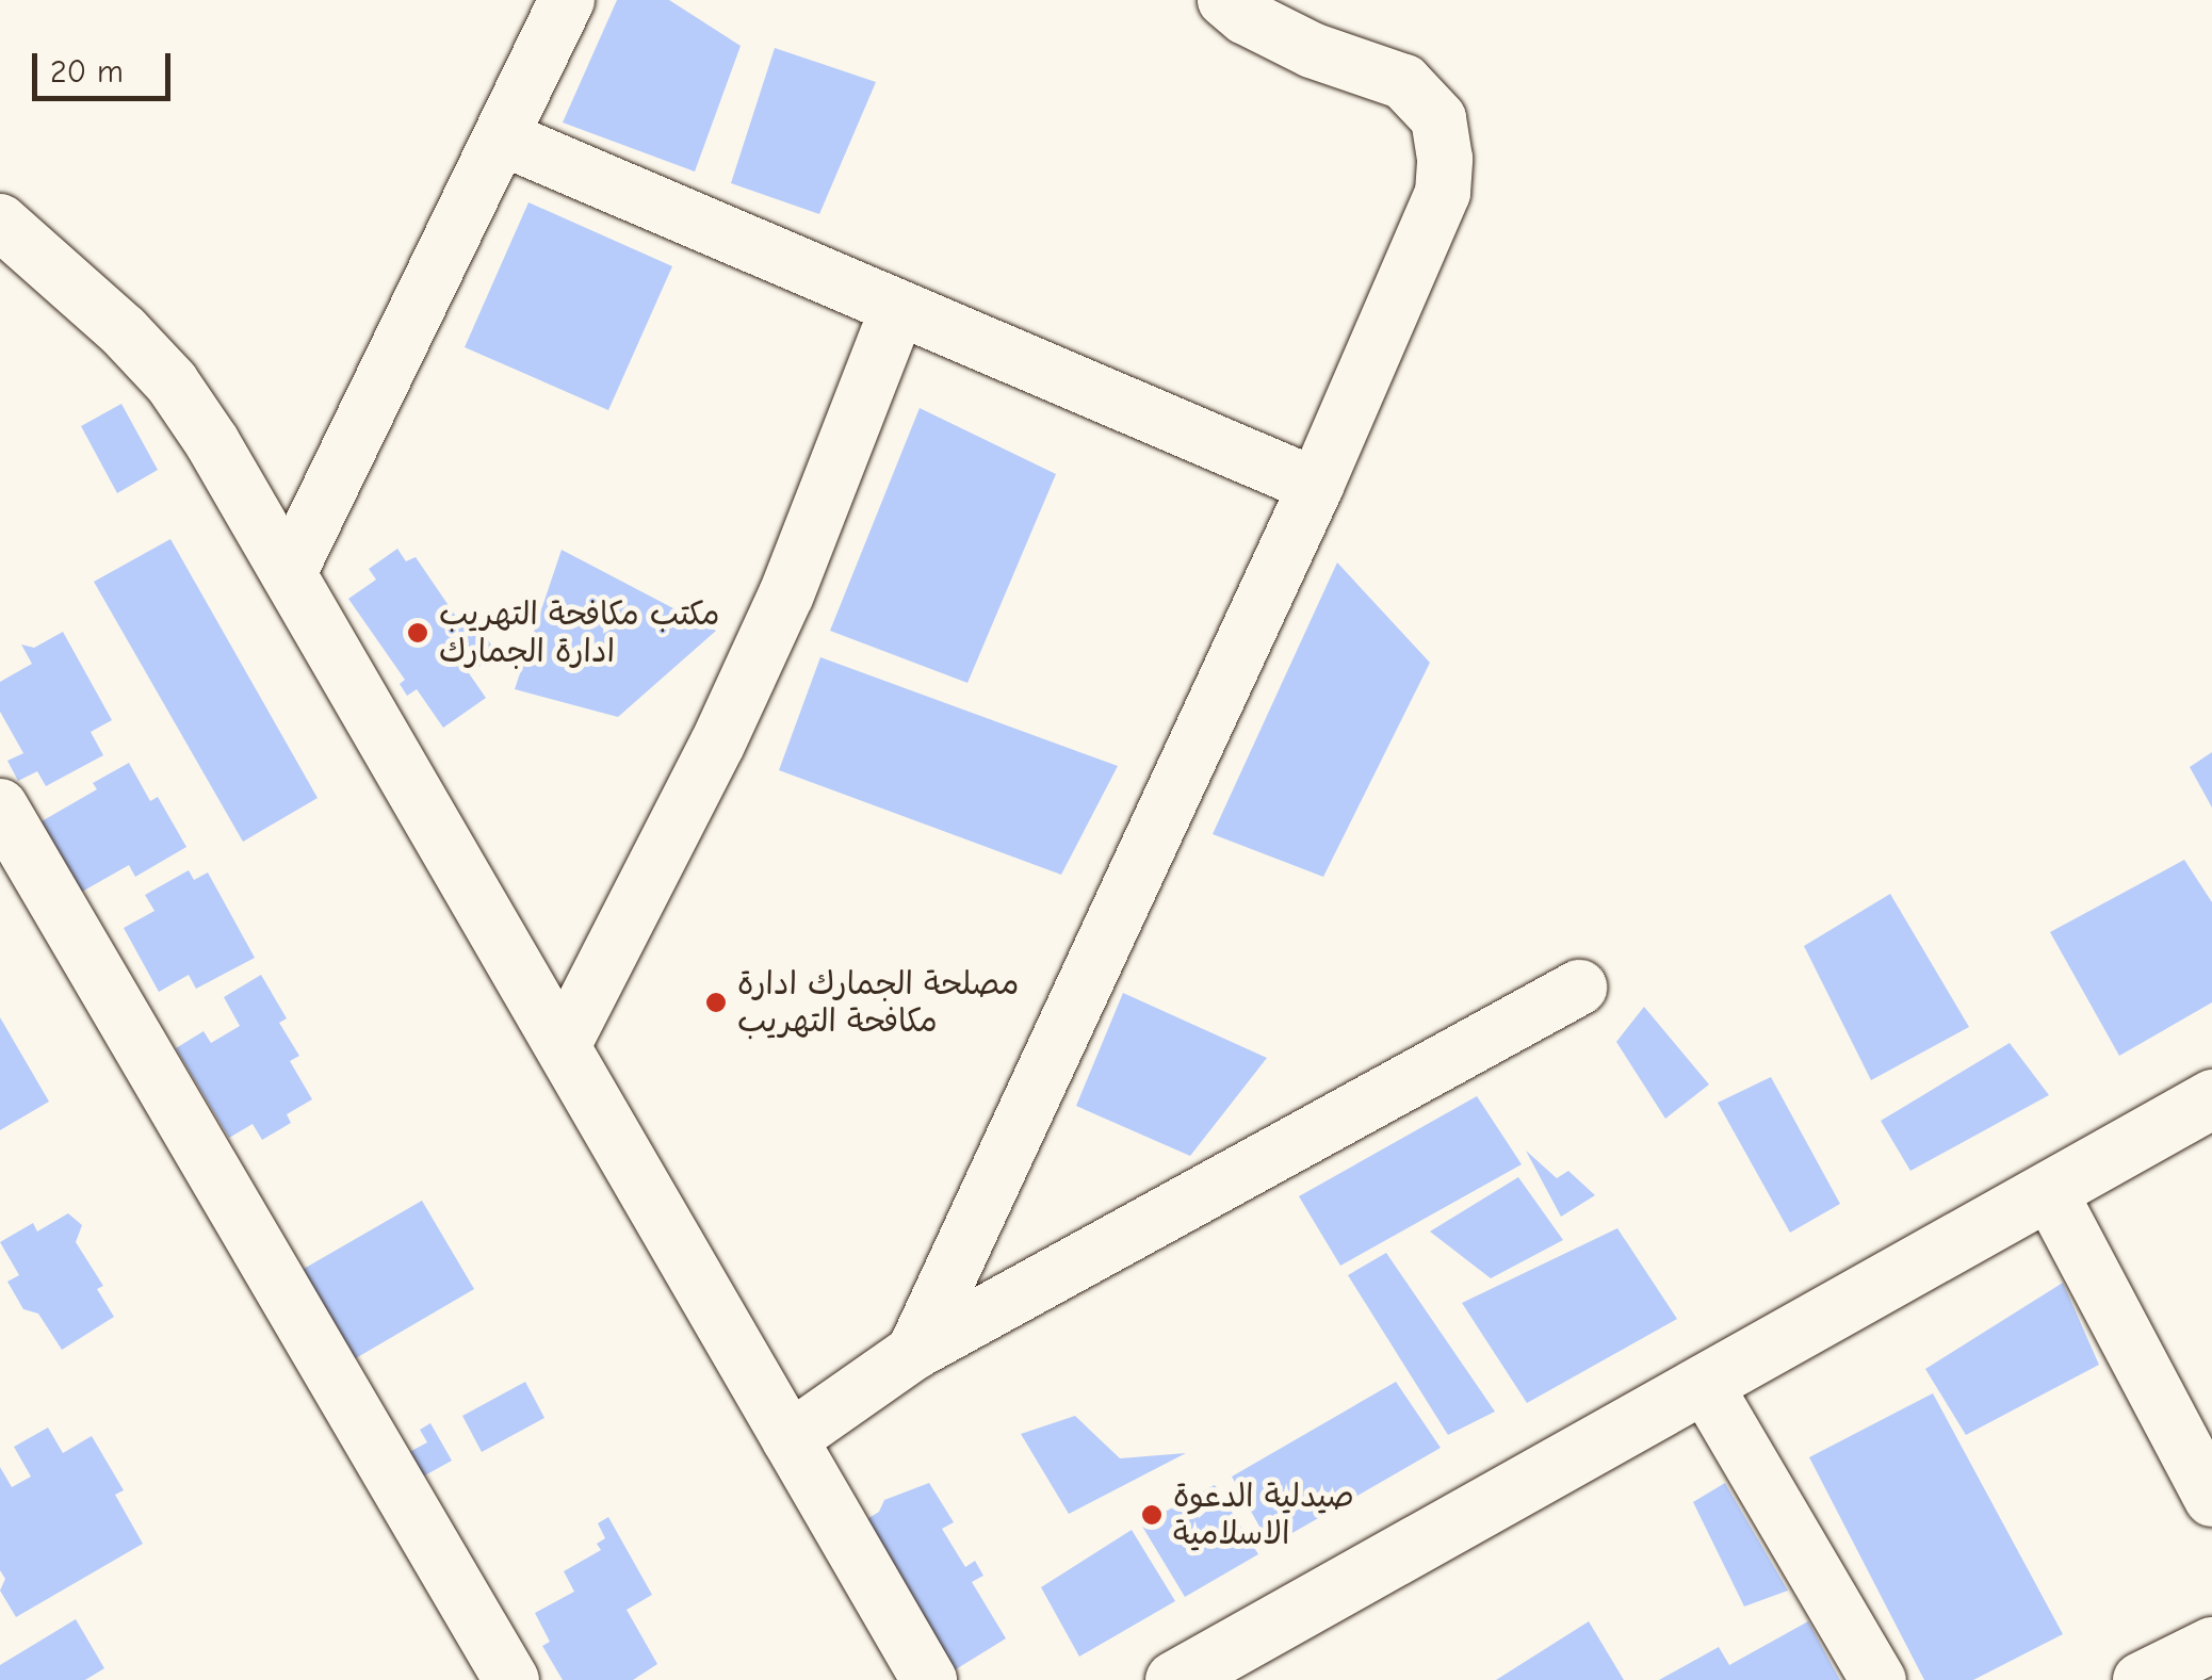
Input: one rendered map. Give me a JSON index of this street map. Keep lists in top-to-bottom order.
{
  "places": ["مكتب مكافحة التهريب ادارة الجمارك", "مصلحة الجمارك ادارة مكافحة التهريب", "صيدلية الدعوة الاسلامية"],
  "scale_bar": "20 m"
}
